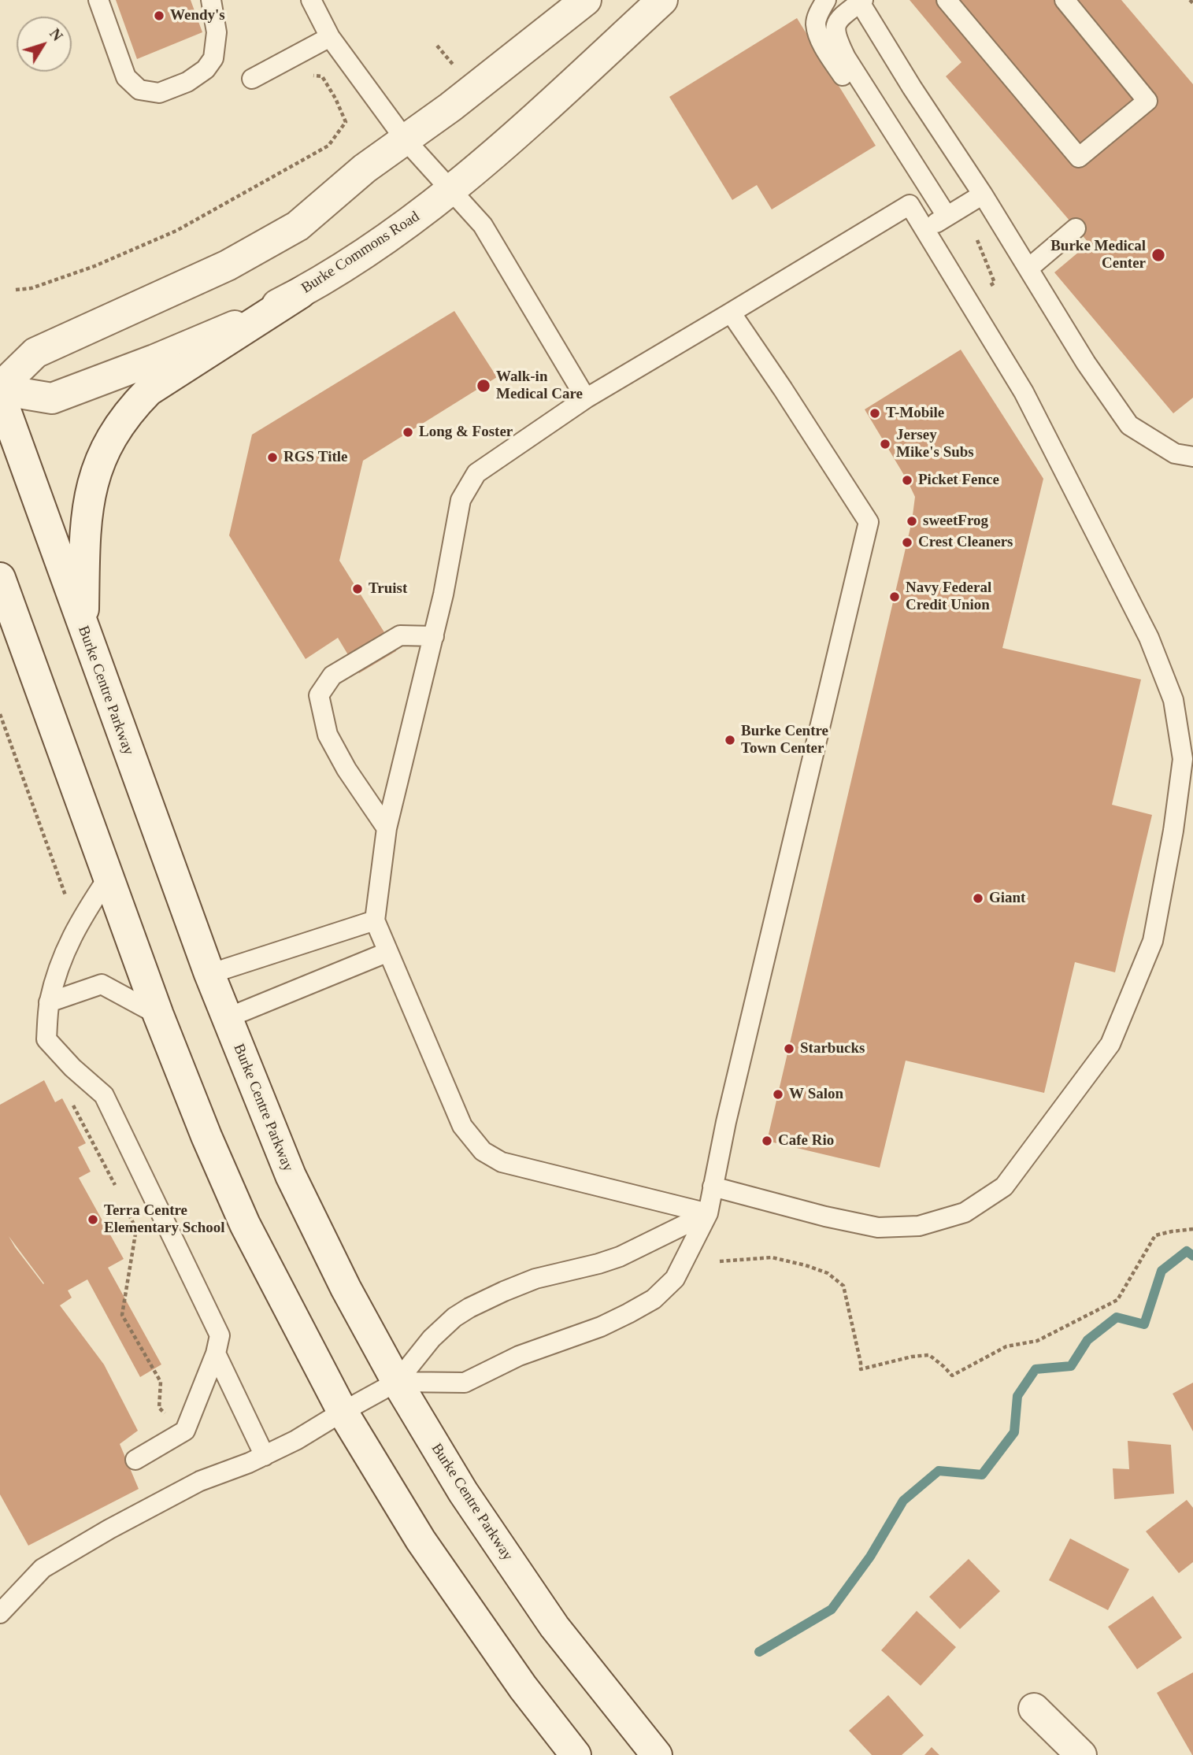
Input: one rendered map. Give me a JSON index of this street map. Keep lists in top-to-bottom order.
{
  "streets": {
    "main road": ["Burke Commons Road", "Burke Centre Parkway"]
  },
  "places": [
    "Wendy's",
    "Burke Medical Center",
    "Walk-in Medical Care",
    "T-Mobile",
    "Long & Foster",
    "Jersey Mike's Subs",
    "RGS Title",
    "Picket Fence",
    "sweetFrog",
    "Crest Cleaners",
    "Truist",
    "Navy Federal Credit Union",
    "Burke Centre Town Center",
    "Giant",
    "Starbucks",
    "W Salon",
    "Cafe Rio",
    "Terra Centre Elementary School"
  ],
  "north": "top right"
}
